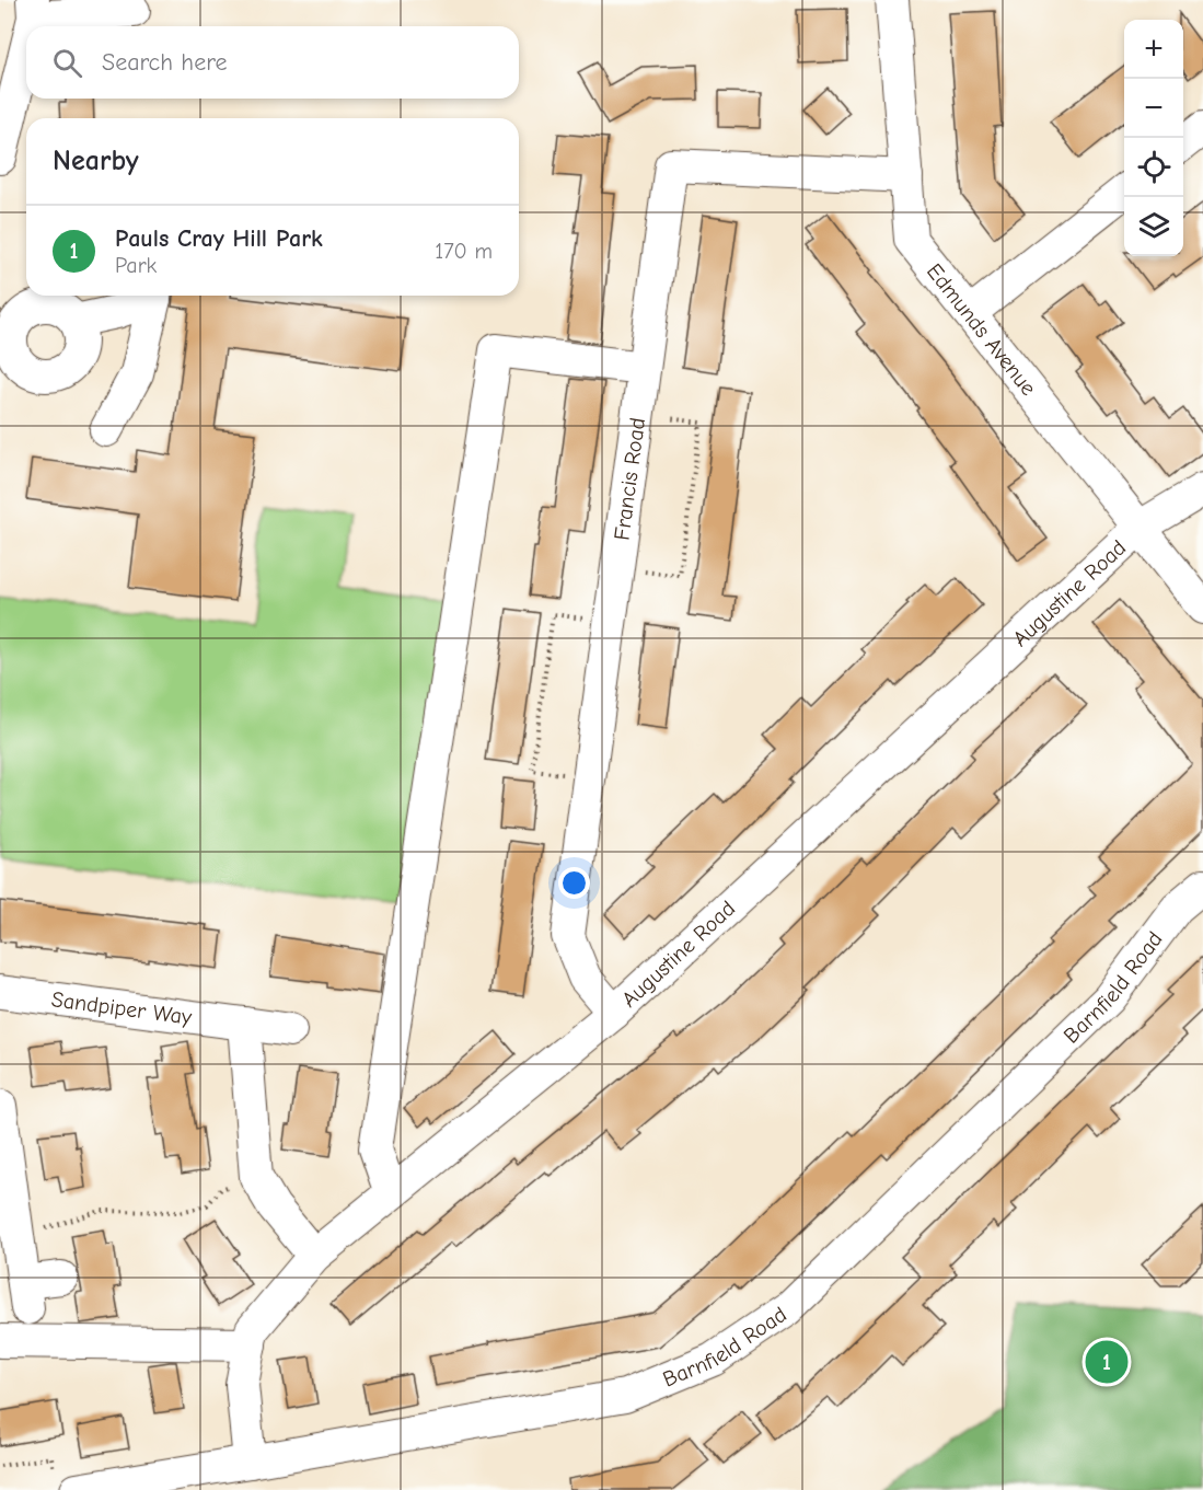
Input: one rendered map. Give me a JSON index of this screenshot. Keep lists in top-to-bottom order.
{
  "streets": {
    "street": [
      "Edmunds Avenue",
      "Francis Road",
      "Augustine Road",
      "Barnfield Road",
      "Sandpiper Way"
    ]
  },
  "crossings": [
    ["Edmunds Avenue", "Francis Road"],
    ["Edmunds Avenue", "Augustine Road"],
    ["Francis Road", "Augustine Road"],
    ["Augustine Road", "Barnfield Road"]
  ],
  "page": {
    "map_buttons": ["+", "−"],
    "search": "Search here",
    "heading": "Nearby",
    "list": [
      {
        "mark": "1",
        "name": "Pauls Cray Hill Park",
        "note": "Park",
        "value": "170 m"
      }
    ],
    "pins": "1"
  }
}
